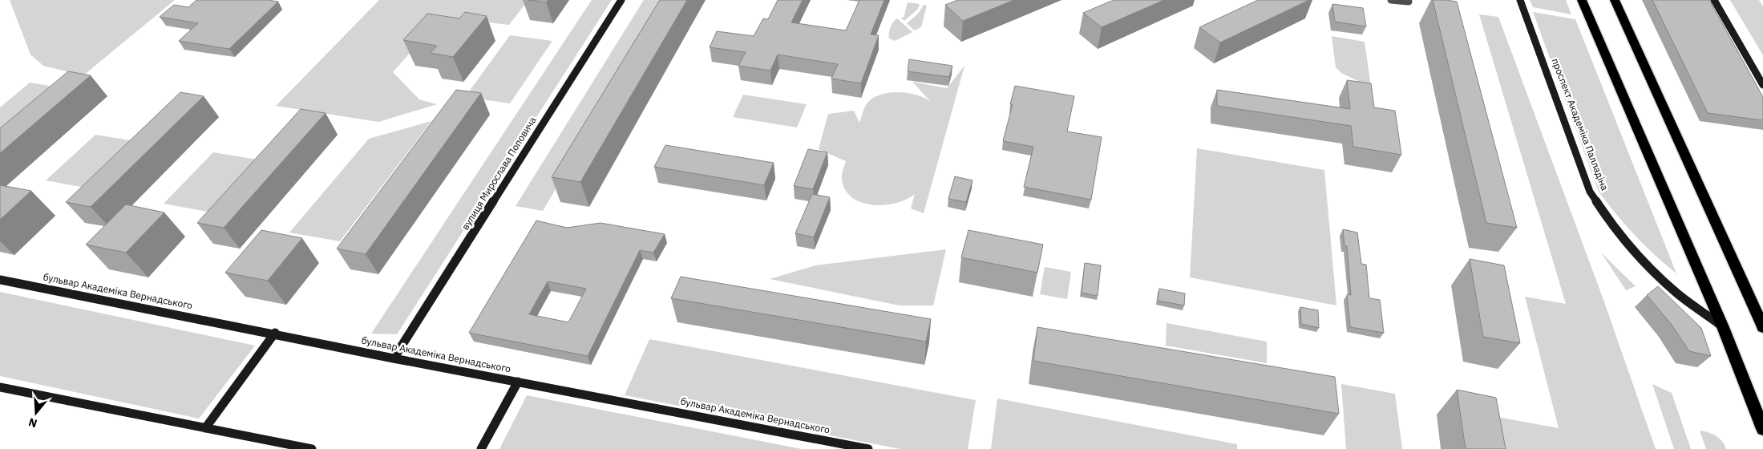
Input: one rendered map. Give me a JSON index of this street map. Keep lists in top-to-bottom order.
{
  "streets": {
    "main road": ["проспект Академіка Палладіна", "вулиця Мирослава Поповича", "бульвар Академіка Вернадського"]
  },
  "crossings": [
    ["вулиця Мирослава Поповича", "бульвар Академіка Вернадського"]
  ],
  "north": "bottom"
}
